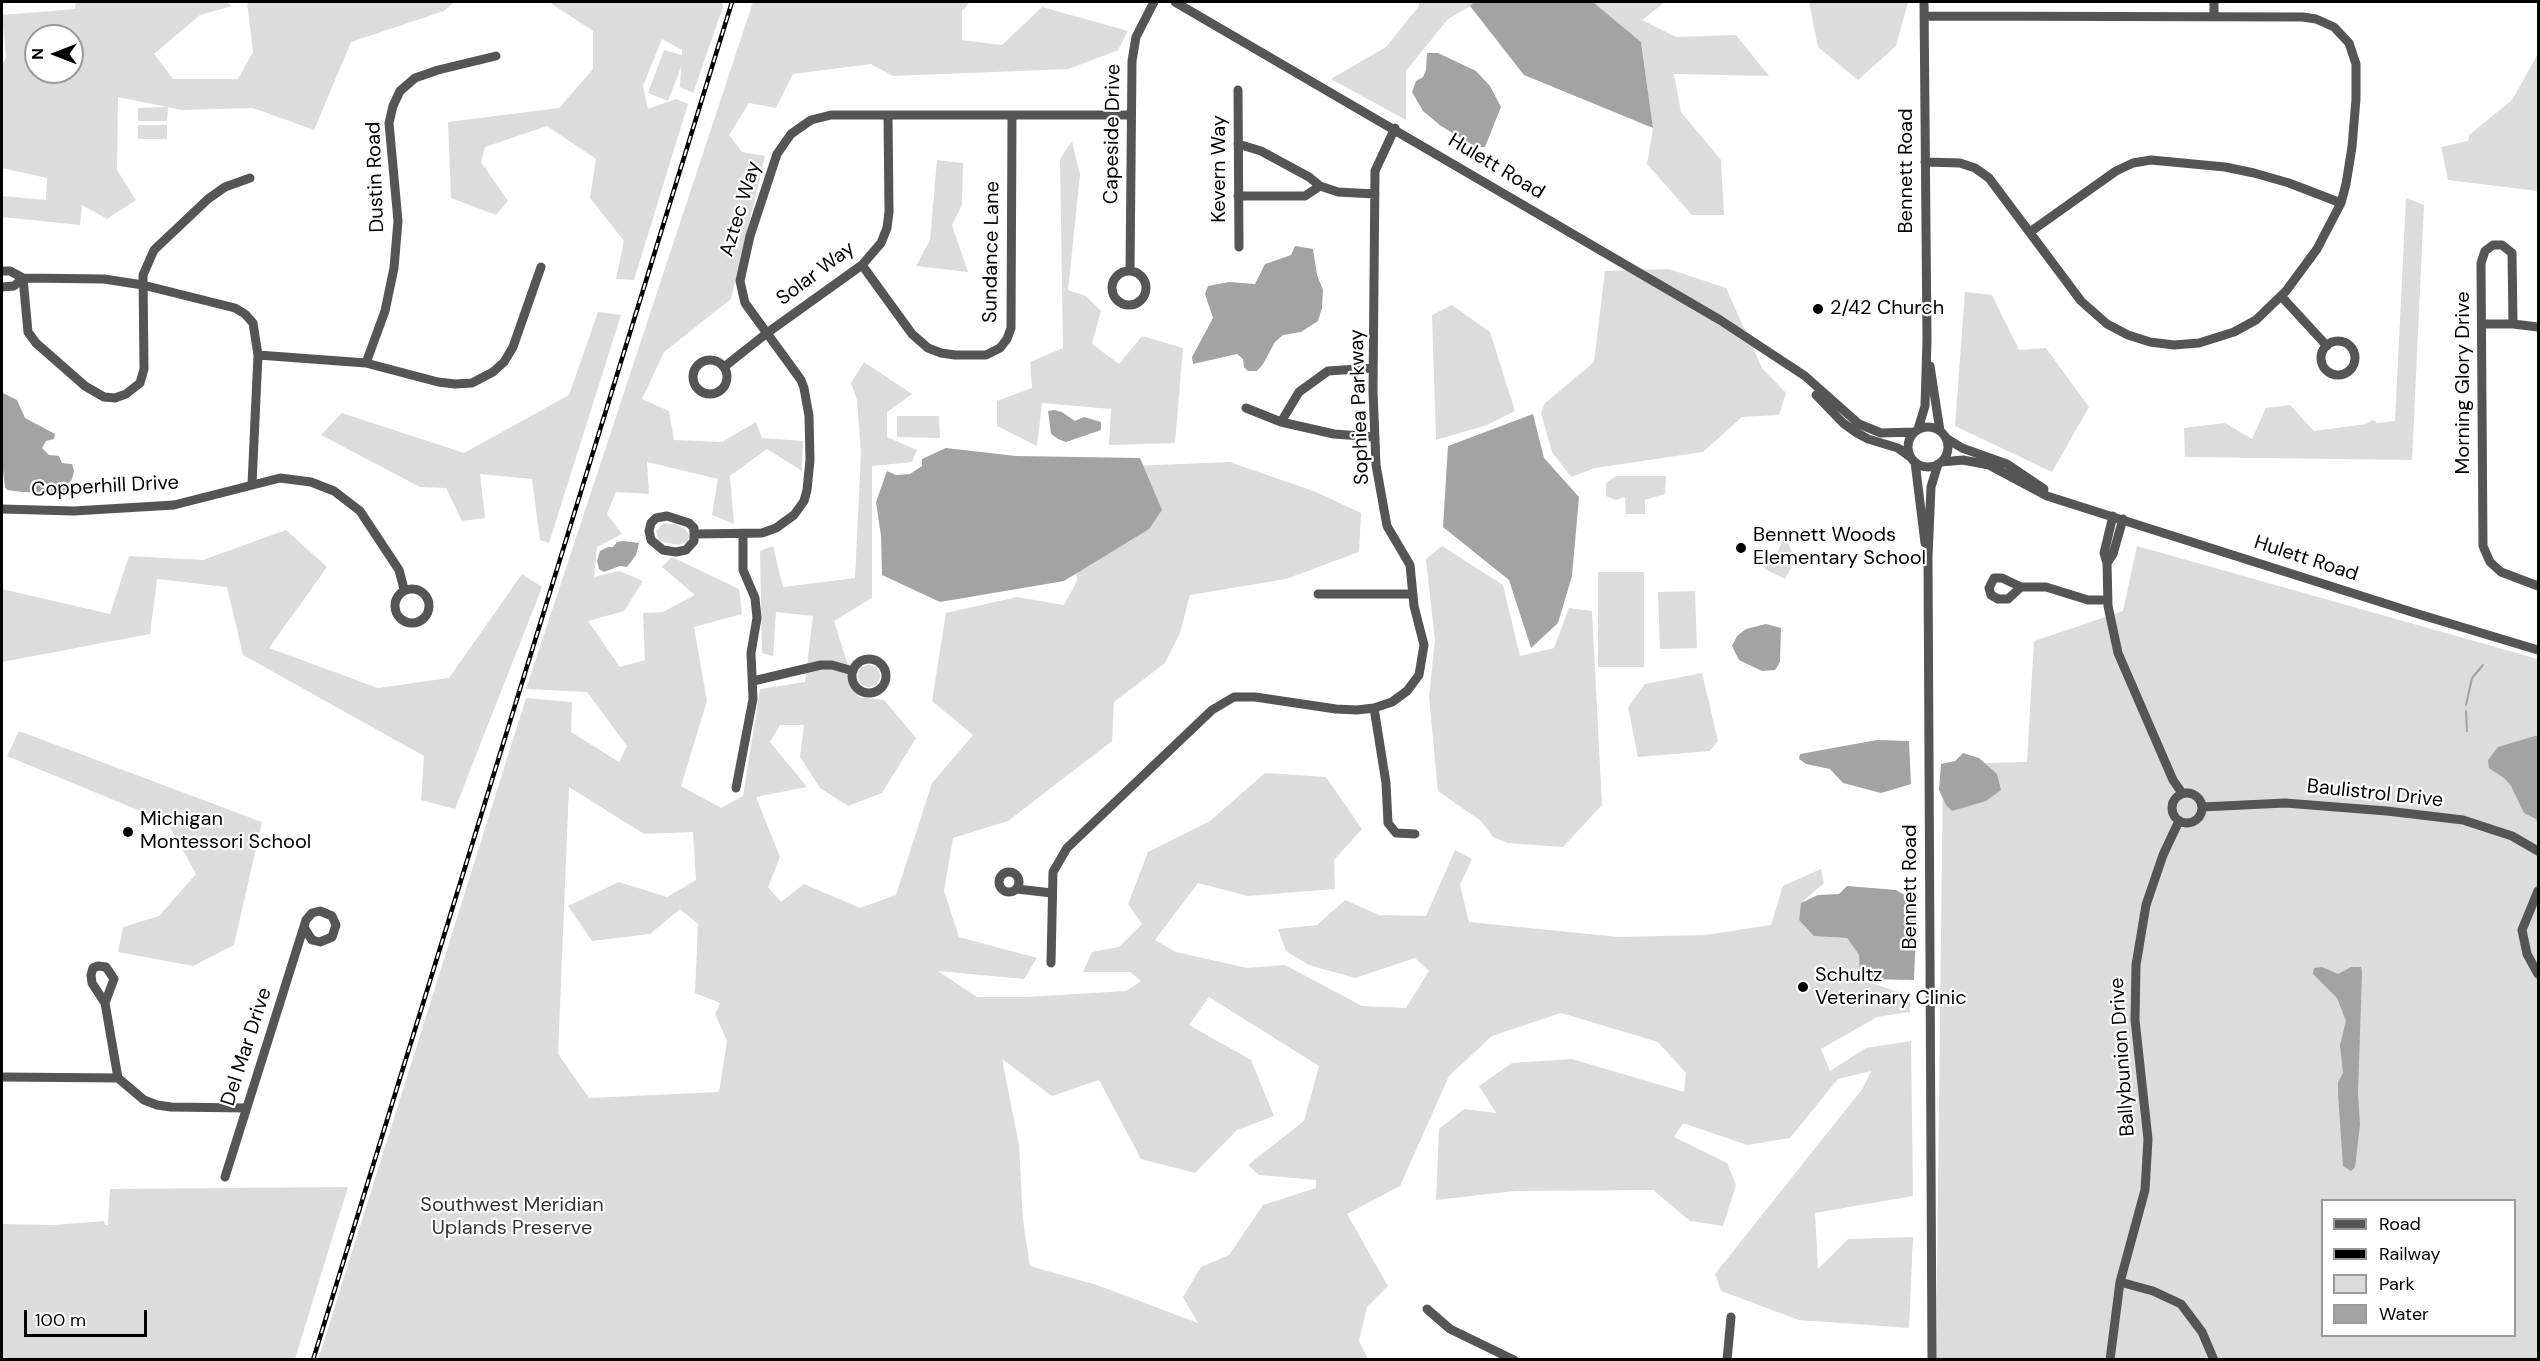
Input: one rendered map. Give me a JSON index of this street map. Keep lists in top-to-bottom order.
{
  "streets": {
    "street": [
      "Capeside Drive",
      "Hulett Road",
      "Kevern Way",
      "Bennett Road",
      "Dustin Road",
      "Aztec Way",
      "Sundance Lane",
      "Solar Way",
      "Morning Glory Drive",
      "Sophiea Parkway",
      "Copperhill Drive",
      "Baulistrol Drive",
      "Del Mar Drive",
      "Ballybunion Drive"
    ]
  },
  "crossings": [
    ["Capeside Drive", "Aztec Way"],
    ["Hulett Road", "Bennett Road"],
    ["Hulett Road", "Sophiea Parkway"],
    ["Aztec Way", "Sundance Lane"],
    ["Aztec Way", "Solar Way"],
    ["Sundance Lane", "Solar Way"],
    ["Baulistrol Drive", "Ballybunion Drive"]
  ],
  "parks": ["Southwest Meridian Uplands Preserve"],
  "places": [
    "2/42 Church",
    "Bennett Woods Elementary School",
    "Michigan Montessori School",
    "Schultz Veterinary Clinic"
  ],
  "legend": [
    "Road",
    "Railway",
    "Park",
    "Water"
  ],
  "scale_bar": "100 m",
  "north": "left"
}
